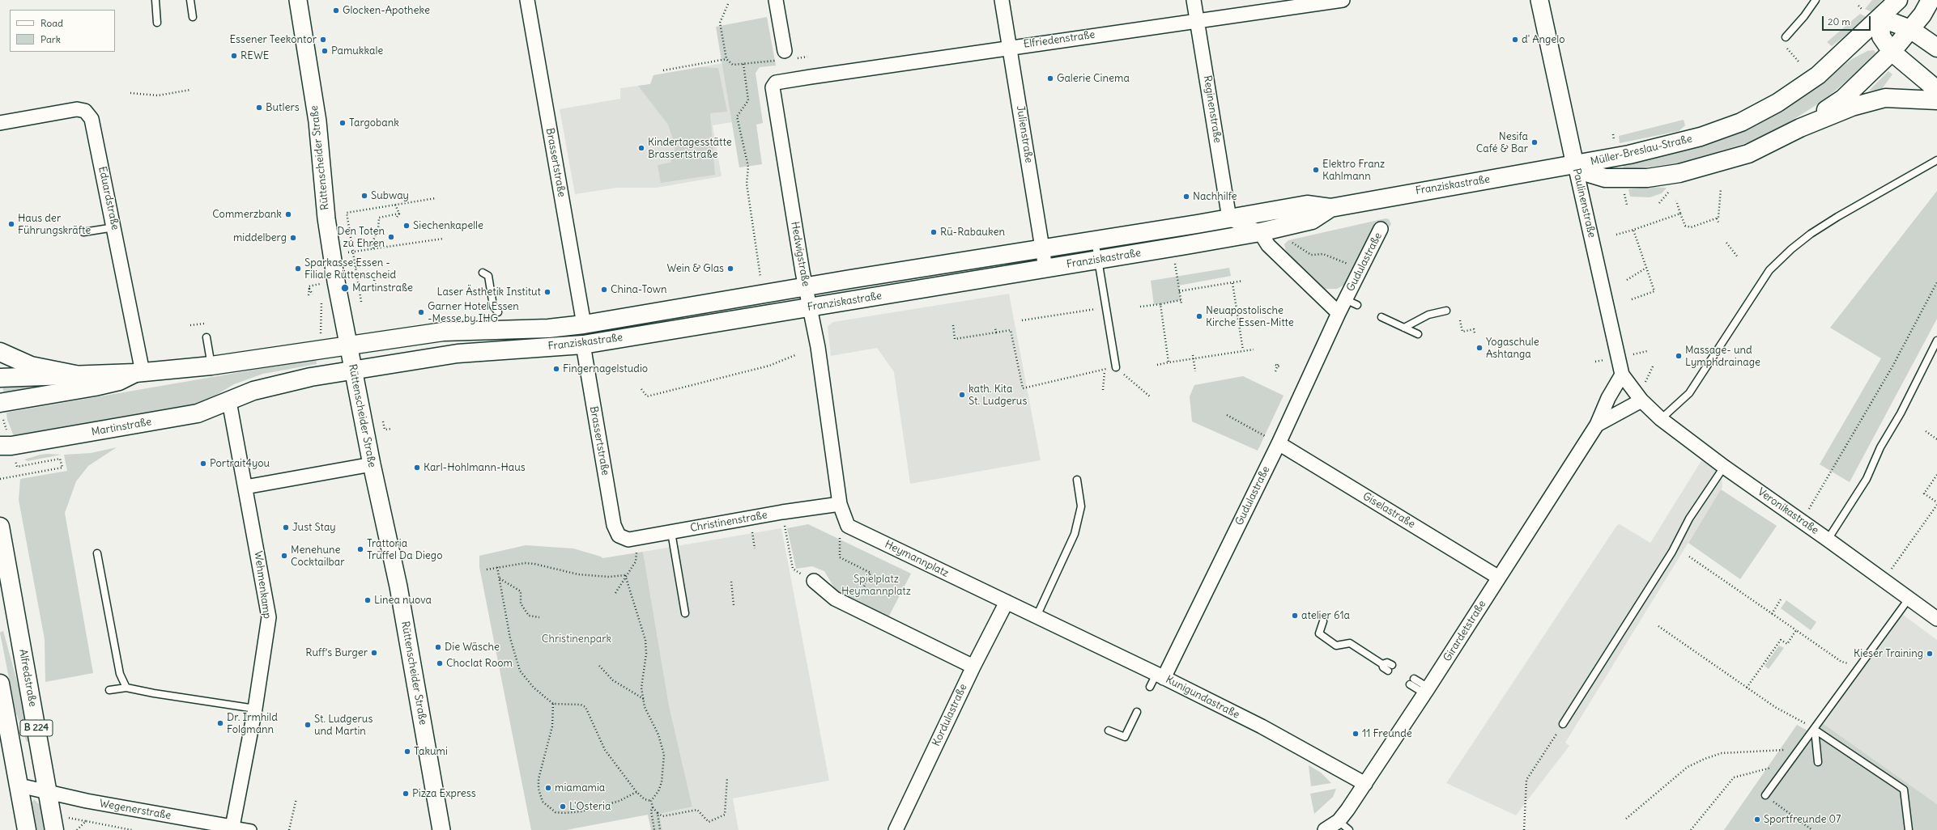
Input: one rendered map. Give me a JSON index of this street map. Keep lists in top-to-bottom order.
{
  "streets": {
    "main road": [
      "Müller-Breslau-Straße",
      "Franziskastraße",
      "Martinstraße",
      "Alfredstraße",
      "B 224"
    ],
    "street": [
      "Elfriedenstraße",
      "Reginenstraße",
      "Julienstraße",
      "Rüttenscheider Straße",
      "Brassertstraße",
      "Eduardstraße",
      "Paulinenstraße",
      "Hedwigstraße",
      "Gudulastraße",
      "Giselastraße",
      "Veronikastraße",
      "Christinenstraße",
      "Heymannplatz",
      "Wehmenkamp",
      "Girardetstraße",
      "Kunigundastraße",
      "Kordulastraße",
      "Wegenerstraße"
    ]
  },
  "crossings": [
    ["Elfriedenstraße", "Reginenstraße"],
    ["Elfriedenstraße", "Julienstraße"],
    ["Elfriedenstraße", "Hedwigstraße"],
    ["Reginenstraße", "Franziskastraße"],
    ["Julienstraße", "Franziskastraße"],
    ["Müller-Breslau-Straße", "Franziskastraße"],
    ["Müller-Breslau-Straße", "Paulinenstraße"],
    ["Rüttenscheider Straße", "Franziskastraße"],
    ["Rüttenscheider Straße", "Martinstraße"],
    ["Brassertstraße", "Franziskastraße"],
    ["Brassertstraße", "Christinenstraße"],
    ["Franziskastraße", "Paulinenstraße"],
    ["Franziskastraße", "Hedwigstraße"],
    ["Franziskastraße", "Martinstraße"],
    ["Paulinenstraße", "Veronikastraße"],
    ["Paulinenstraße", "Girardetstraße"],
    ["Hedwigstraße", "Christinenstraße"],
    ["Hedwigstraße", "Heymannplatz"],
    ["Gudulastraße", "Giselastraße"],
    ["Gudulastraße", "Kunigundastraße"],
    ["Martinstraße", "Wehmenkamp"],
    ["Giselastraße", "Girardetstraße"],
    ["Veronikastraße", "Girardetstraße"],
    ["Christinenstraße", "Heymannplatz"],
    ["Heymannplatz", "Kunigundastraße"],
    ["Heymannplatz", "Kordulastraße"],
    ["Wehmenkamp", "Wegenerstraße"],
    ["Girardetstraße", "Kunigundastraße"],
    ["Alfredstraße", "Wegenerstraße"],
    ["Kunigundastraße", "Kordulastraße"],
    ["B 224", "Wegenerstraße"]
  ],
  "parks": ["Spielplatz Heymannplatz", "Christinenpark"],
  "places": [
    "Glocken-Apotheke",
    "Essener Teekontor",
    "d' Angelo",
    "Pamukkale",
    "REWE",
    "Galerie Cinema",
    "Butlers",
    "Targobank",
    "Nesifa Café & Bar",
    "Kindertagesstätte Brassertstraße",
    "Elektro Franz Kahlmann",
    "Subway",
    "Nachhilfe",
    "Commerzbank",
    "Haus der Führungskräfte",
    "Siechenkapelle",
    "Rü-Rabauken",
    "Den Toten zu Ehren",
    "middelberg",
    "Sparkasse Essen - Filiale Rüttenscheid",
    "Wein & Glas",
    "Martinstraße",
    "China-Town",
    "Laser Ästhetik Institut",
    "Garner Hotel Essen -Messe by IHG",
    "Neuapostolische Kirche Essen-Mitte",
    "Yogaschule Ashtanga",
    "Massage- und Lymphdrainage",
    "Fingernagelstudio",
    "kath. Kita St. Ludgerus",
    "Portrait4you",
    "Karl-Hohlmann-Haus",
    "Just Stay",
    "Trattoria Trüffel Da Diego",
    "Menehune Cocktailbar",
    "Linea nuova",
    "atelier 61a",
    "Die Wäsche",
    "Ruff’s Burger",
    "Kieser Training",
    "Choclat Room",
    "Dr. Irmhild Folgmann",
    "St. Ludgerus und Martin",
    "11 Freunde",
    "Takumi",
    "miamamia",
    "Pizza Express",
    "L'Osteria",
    "Sportfreunde 07"
  ],
  "legend": ["Road", "Park"],
  "scale_bar": "20 m"
}
